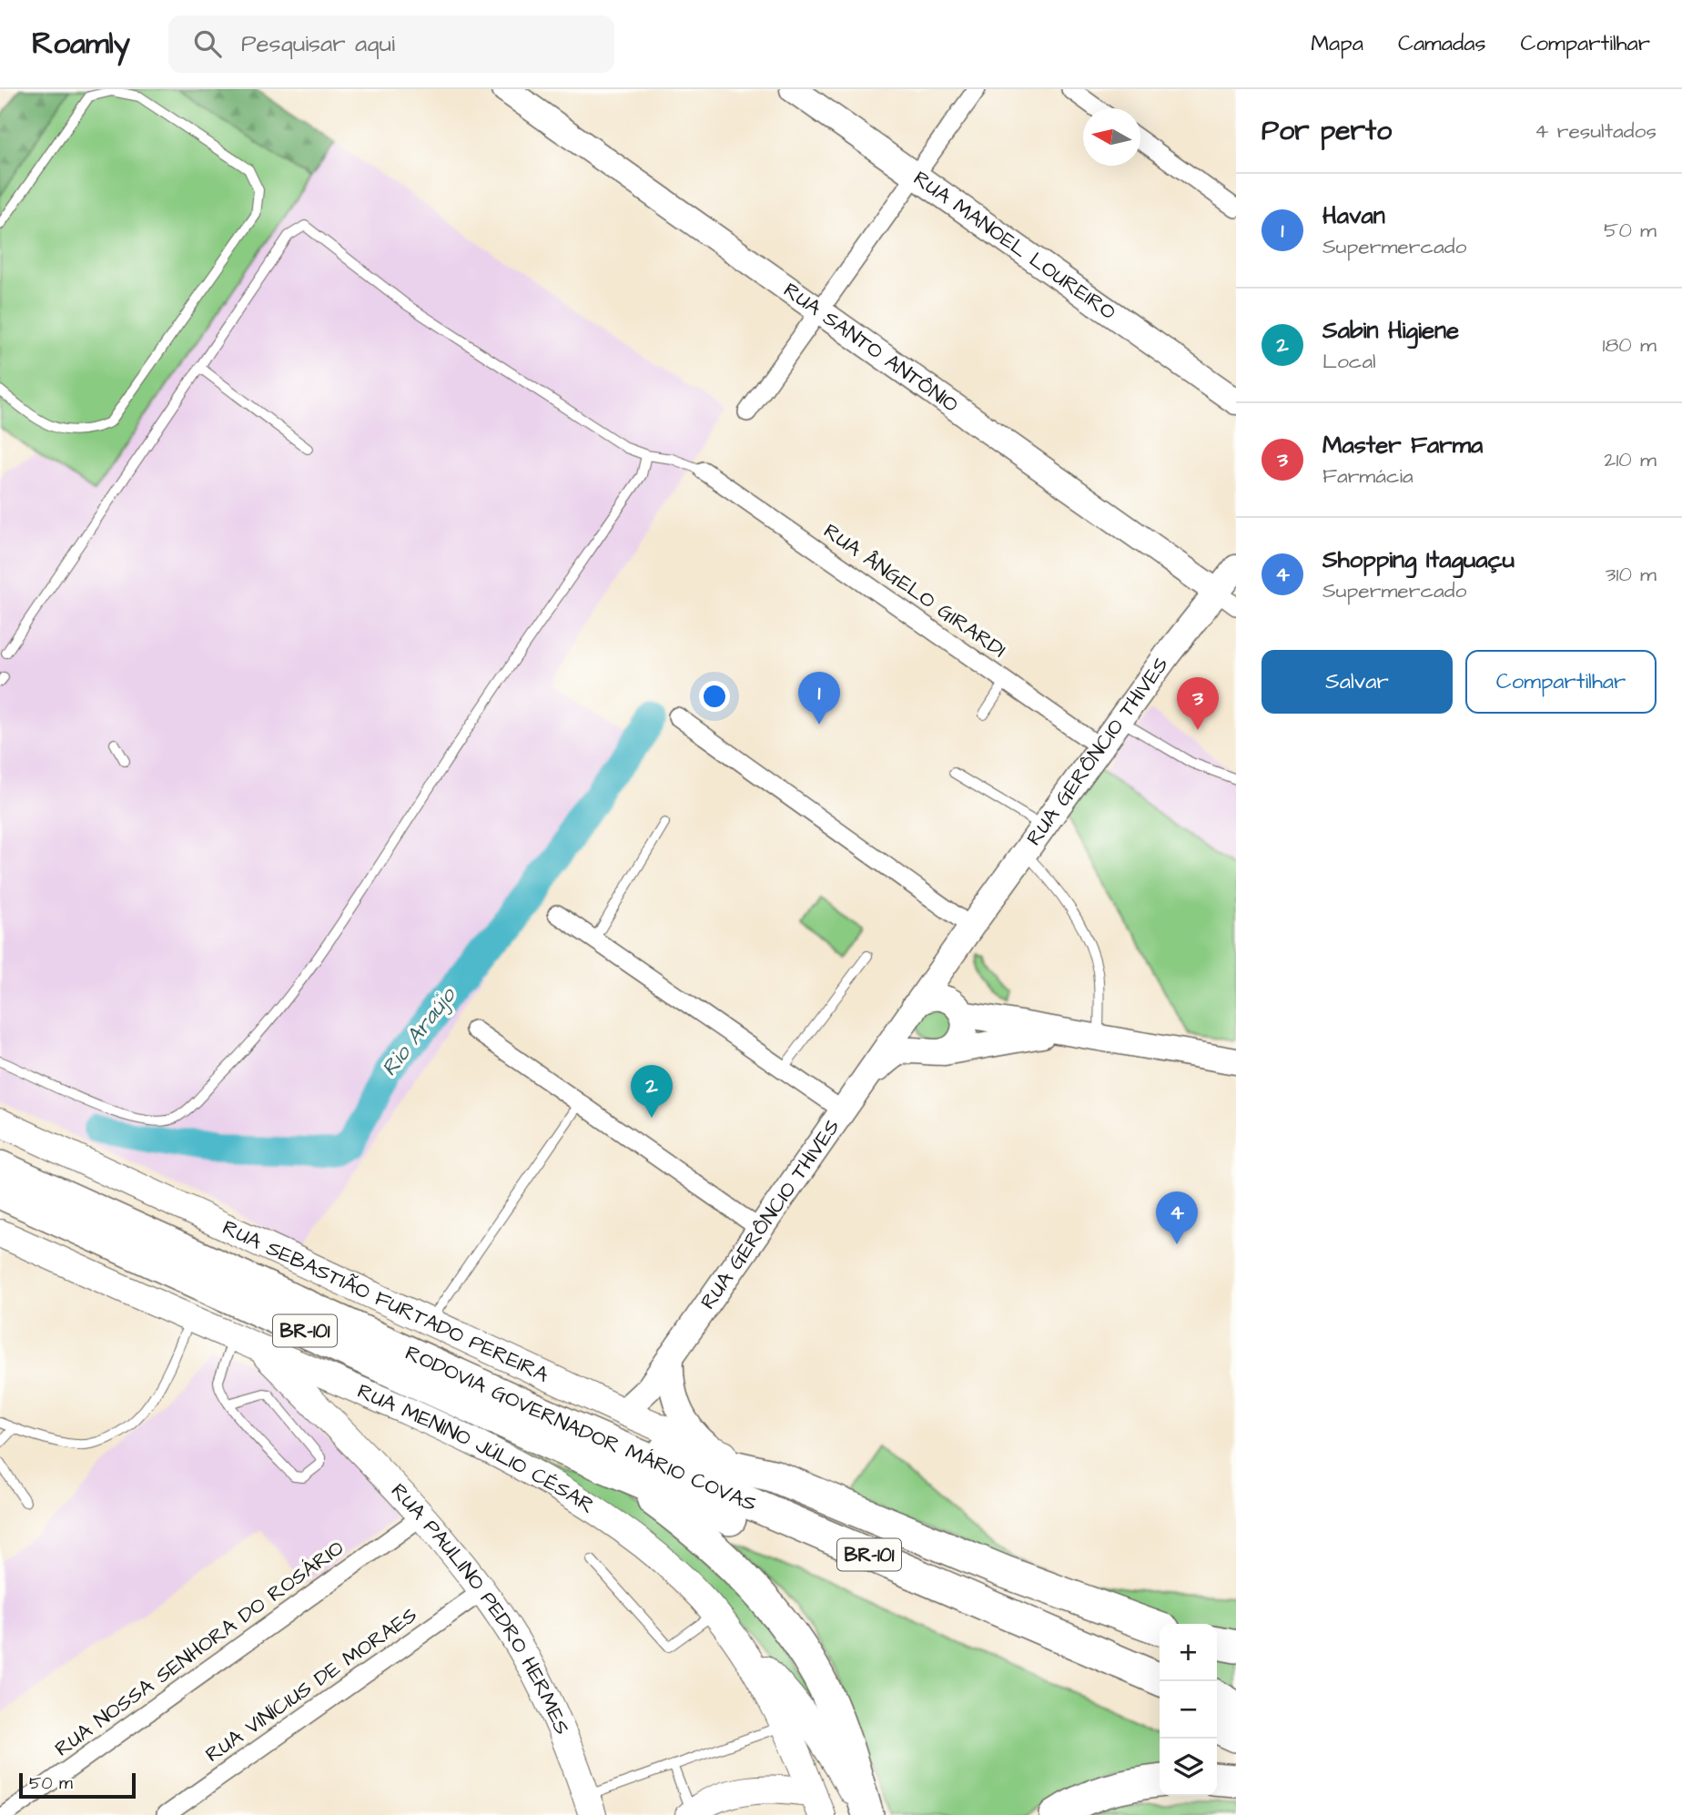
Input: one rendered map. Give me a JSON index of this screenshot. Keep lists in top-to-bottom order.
{
  "streets": {
    "highway": ["BR-101", "RODOVIA GOVERNADOR MÁRIO COVAS"],
    "main road": [
      "RUA MANOEL LOUREIRO",
      "RUA SANTO ANTÔNIO",
      "RUA GERÔNCIO THIVES",
      "RUA SEBASTIÃO FURTADO PEREIRA",
      "RUA MENINO JÚLIO CÉSAR",
      "RUA PAULINO PEDRO HERMES"
    ],
    "street": ["RUA ÂNGELO GIRARDI", "RUA NOSSA SENHORA DO ROSÁRIO", "RUA VINÍCIUS DE MORAES"]
  },
  "crossings": [
    ["RUA SANTO ANTÔNIO", "RUA GERÔNCIO THIVES"],
    ["RUA ÂNGELO GIRARDI", "RUA GERÔNCIO THIVES"],
    ["RUA GERÔNCIO THIVES", "RUA SEBASTIÃO FURTADO PEREIRA"],
    ["RUA MENINO JÚLIO CÉSAR", "RUA PAULINO PEDRO HERMES"],
    ["RUA PAULINO PEDRO HERMES", "RUA NOSSA SENHORA DO ROSÁRIO"],
    ["RUA PAULINO PEDRO HERMES", "RUA VINÍCIUS DE MORAES"]
  ],
  "water": ["Rio Araújo"],
  "scale_bar": "50 m",
  "north": "left",
  "page": {
    "header": "Roamly",
    "search": "Pesquisar aqui",
    "nav": ["Mapa", "Camadas", "Compartilhar"],
    "heading": ["Por perto", "4 resultados"],
    "list": [
      {
        "mark": "1",
        "name": "Havan",
        "note": "Supermercado",
        "value": "50 m"
      },
      {
        "mark": "2",
        "name": "Sabin Higiene",
        "note": "Local",
        "value": "180 m"
      },
      {
        "mark": "3",
        "name": "Master Farma",
        "note": "Farmácia",
        "value": "210 m"
      },
      {
        "mark": "4",
        "name": "Shopping Itaguaçu",
        "note": "Supermercado",
        "value": "310 m"
      }
    ],
    "buttons": ["Salvar", "Compartilhar"],
    "pins": [
      "1",
      "3",
      "2",
      "4"
    ],
    "map_buttons": ["+", "−"],
    "scale": "50 m"
  }
}
